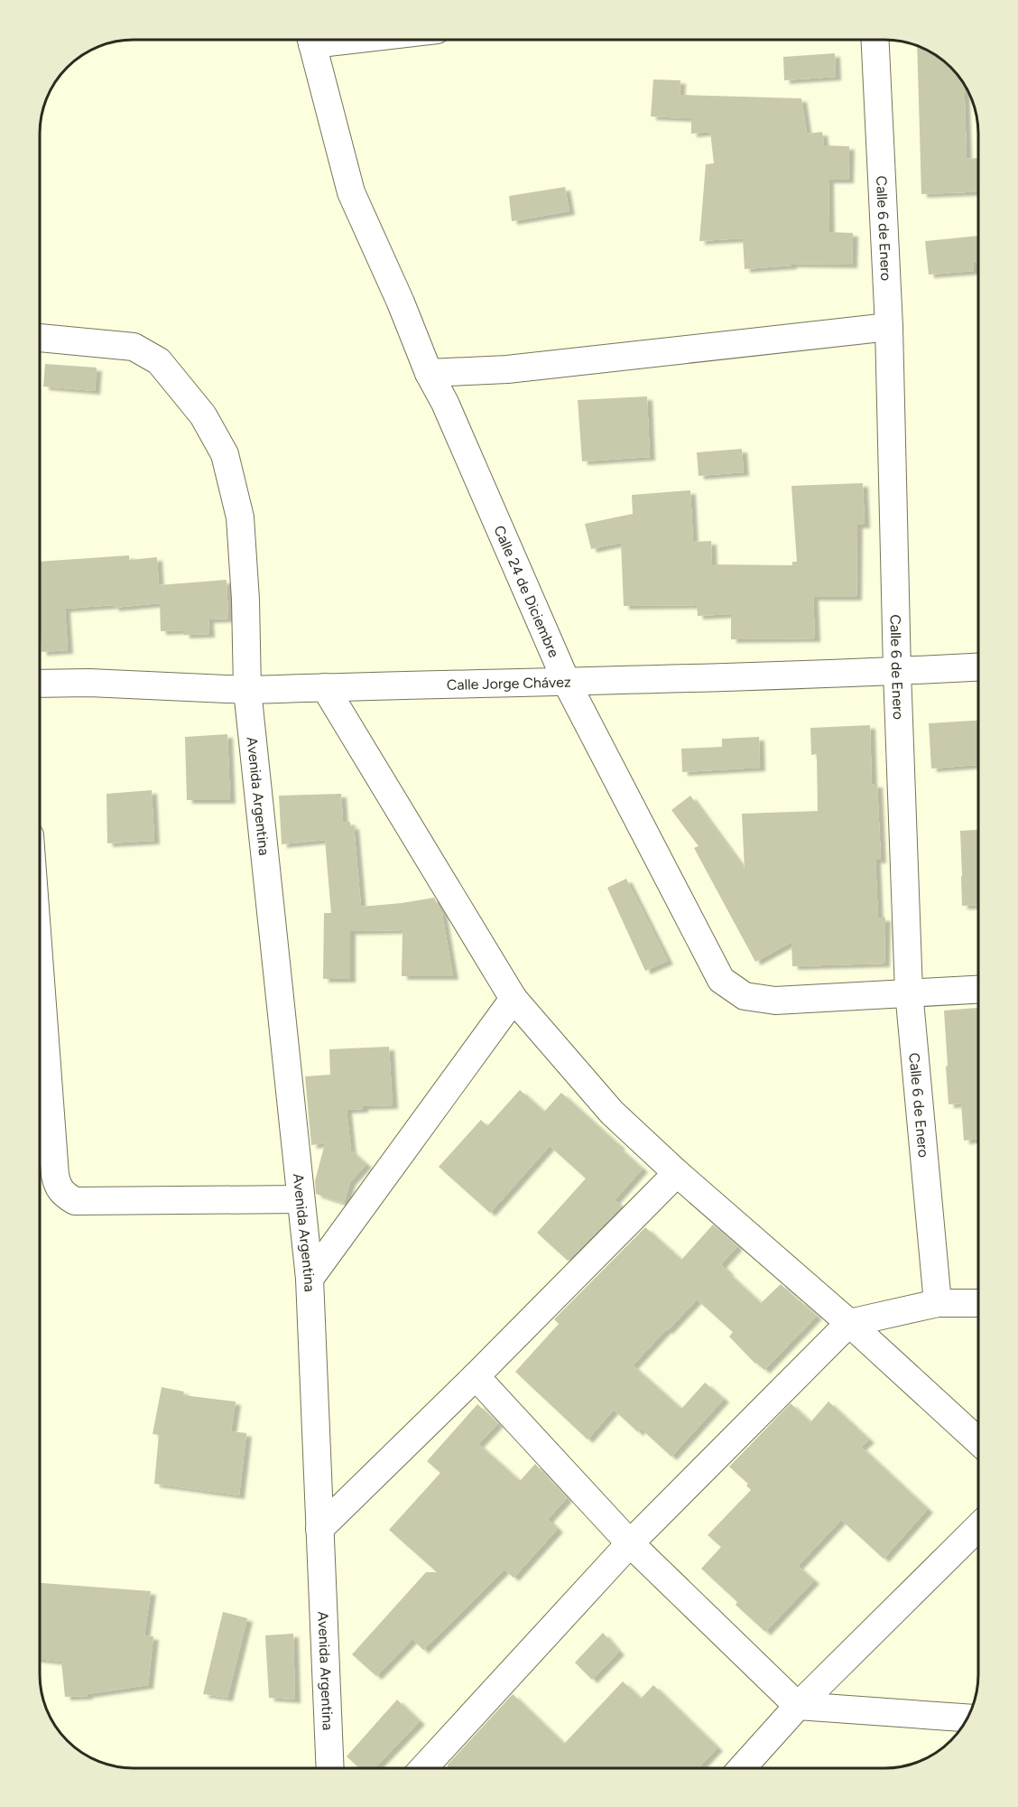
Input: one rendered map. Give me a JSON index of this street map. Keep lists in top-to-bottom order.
{
  "streets": {
    "street": [
      "Calle 6 de Enero",
      "Calle 24 de Diciembre",
      "Calle Jorge Chávez",
      "Avenida Argentina"
    ]
  },
  "crossings": [
    ["Calle 6 de Enero", "Calle 24 de Diciembre"],
    ["Calle 6 de Enero", "Calle Jorge Chávez"],
    ["Calle 24 de Diciembre", "Calle Jorge Chávez"],
    ["Calle Jorge Chávez", "Avenida Argentina"]
  ]
}
